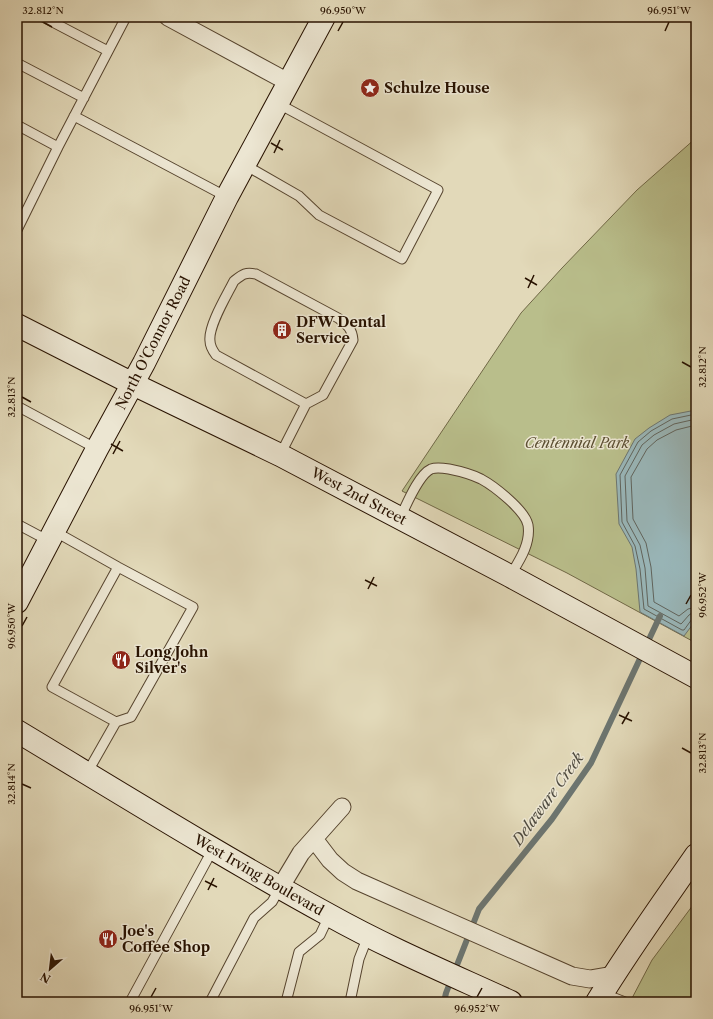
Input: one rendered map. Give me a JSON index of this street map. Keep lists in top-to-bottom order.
{
  "streets": {
    "main road": ["North O'Connor Road", "West 2nd Street", "West Irving Boulevard"]
  },
  "crossings": [
    ["North O'Connor Road", "West 2nd Street"]
  ],
  "water": ["Delaware Creek"],
  "parks": ["Centennial Park"],
  "places": {
    "place": ["Schulze House"],
    "building": ["DFW Dental Service"],
    "restaurant": ["Long John Silver's", "Joe's Coffee Shop"]
  },
  "north": "bottom left",
  "coordinates": [
    "32.812°N",
    "96.950°W",
    "96.951°W",
    "32.813°N",
    "96.952°W",
    "32.814°N"
  ]
}
